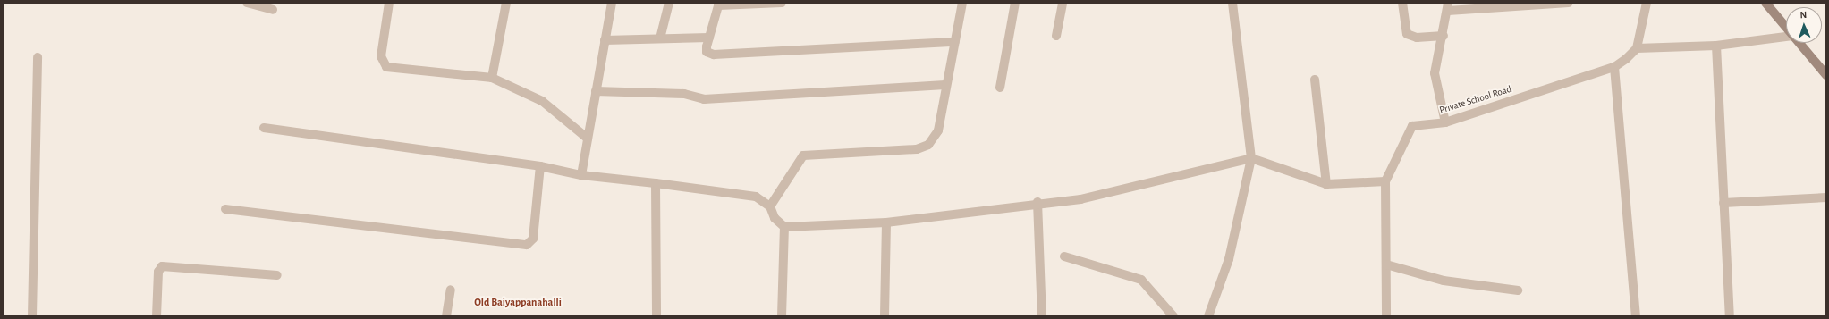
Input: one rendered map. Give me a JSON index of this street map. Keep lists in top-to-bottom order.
{
  "streets": {
    "street": ["Private School Road"]
  },
  "districts": ["Old Baiyappanahalli"],
  "north": "top"
}
